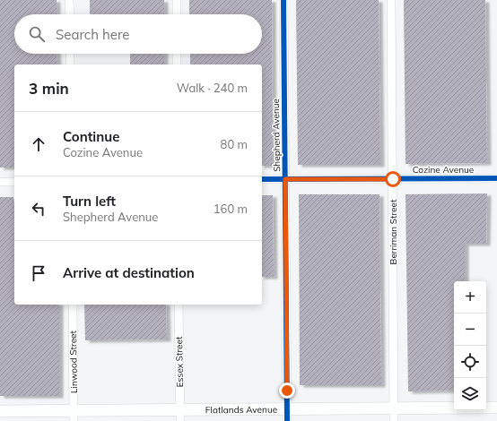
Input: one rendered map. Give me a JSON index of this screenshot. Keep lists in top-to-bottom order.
{
  "streets": {
    "main road": ["Flatlands Avenue"],
    "street": [
      "Shepherd Avenue",
      "Cozine Avenue",
      "Berriman Street",
      "Linwood Street",
      "Essex Street"
    ]
  },
  "crossings": [
    ["Shepherd Avenue", "Cozine Avenue"],
    ["Shepherd Avenue", "Flatlands Avenue"],
    ["Cozine Avenue", "Berriman Street"],
    ["Berriman Street", "Flatlands Avenue"],
    ["Linwood Street", "Flatlands Avenue"],
    ["Essex Street", "Flatlands Avenue"]
  ],
  "page": {
    "search": "Search here",
    "heading": ["3 min", "Walk · 240 m"],
    "list": [
      ["Continue", "Cozine Avenue", "80 m"],
      ["Turn left", "Shepherd Avenue", "160 m"],
      "Arrive at destination"
    ],
    "map_buttons": ["+", "−"]
  }
}
